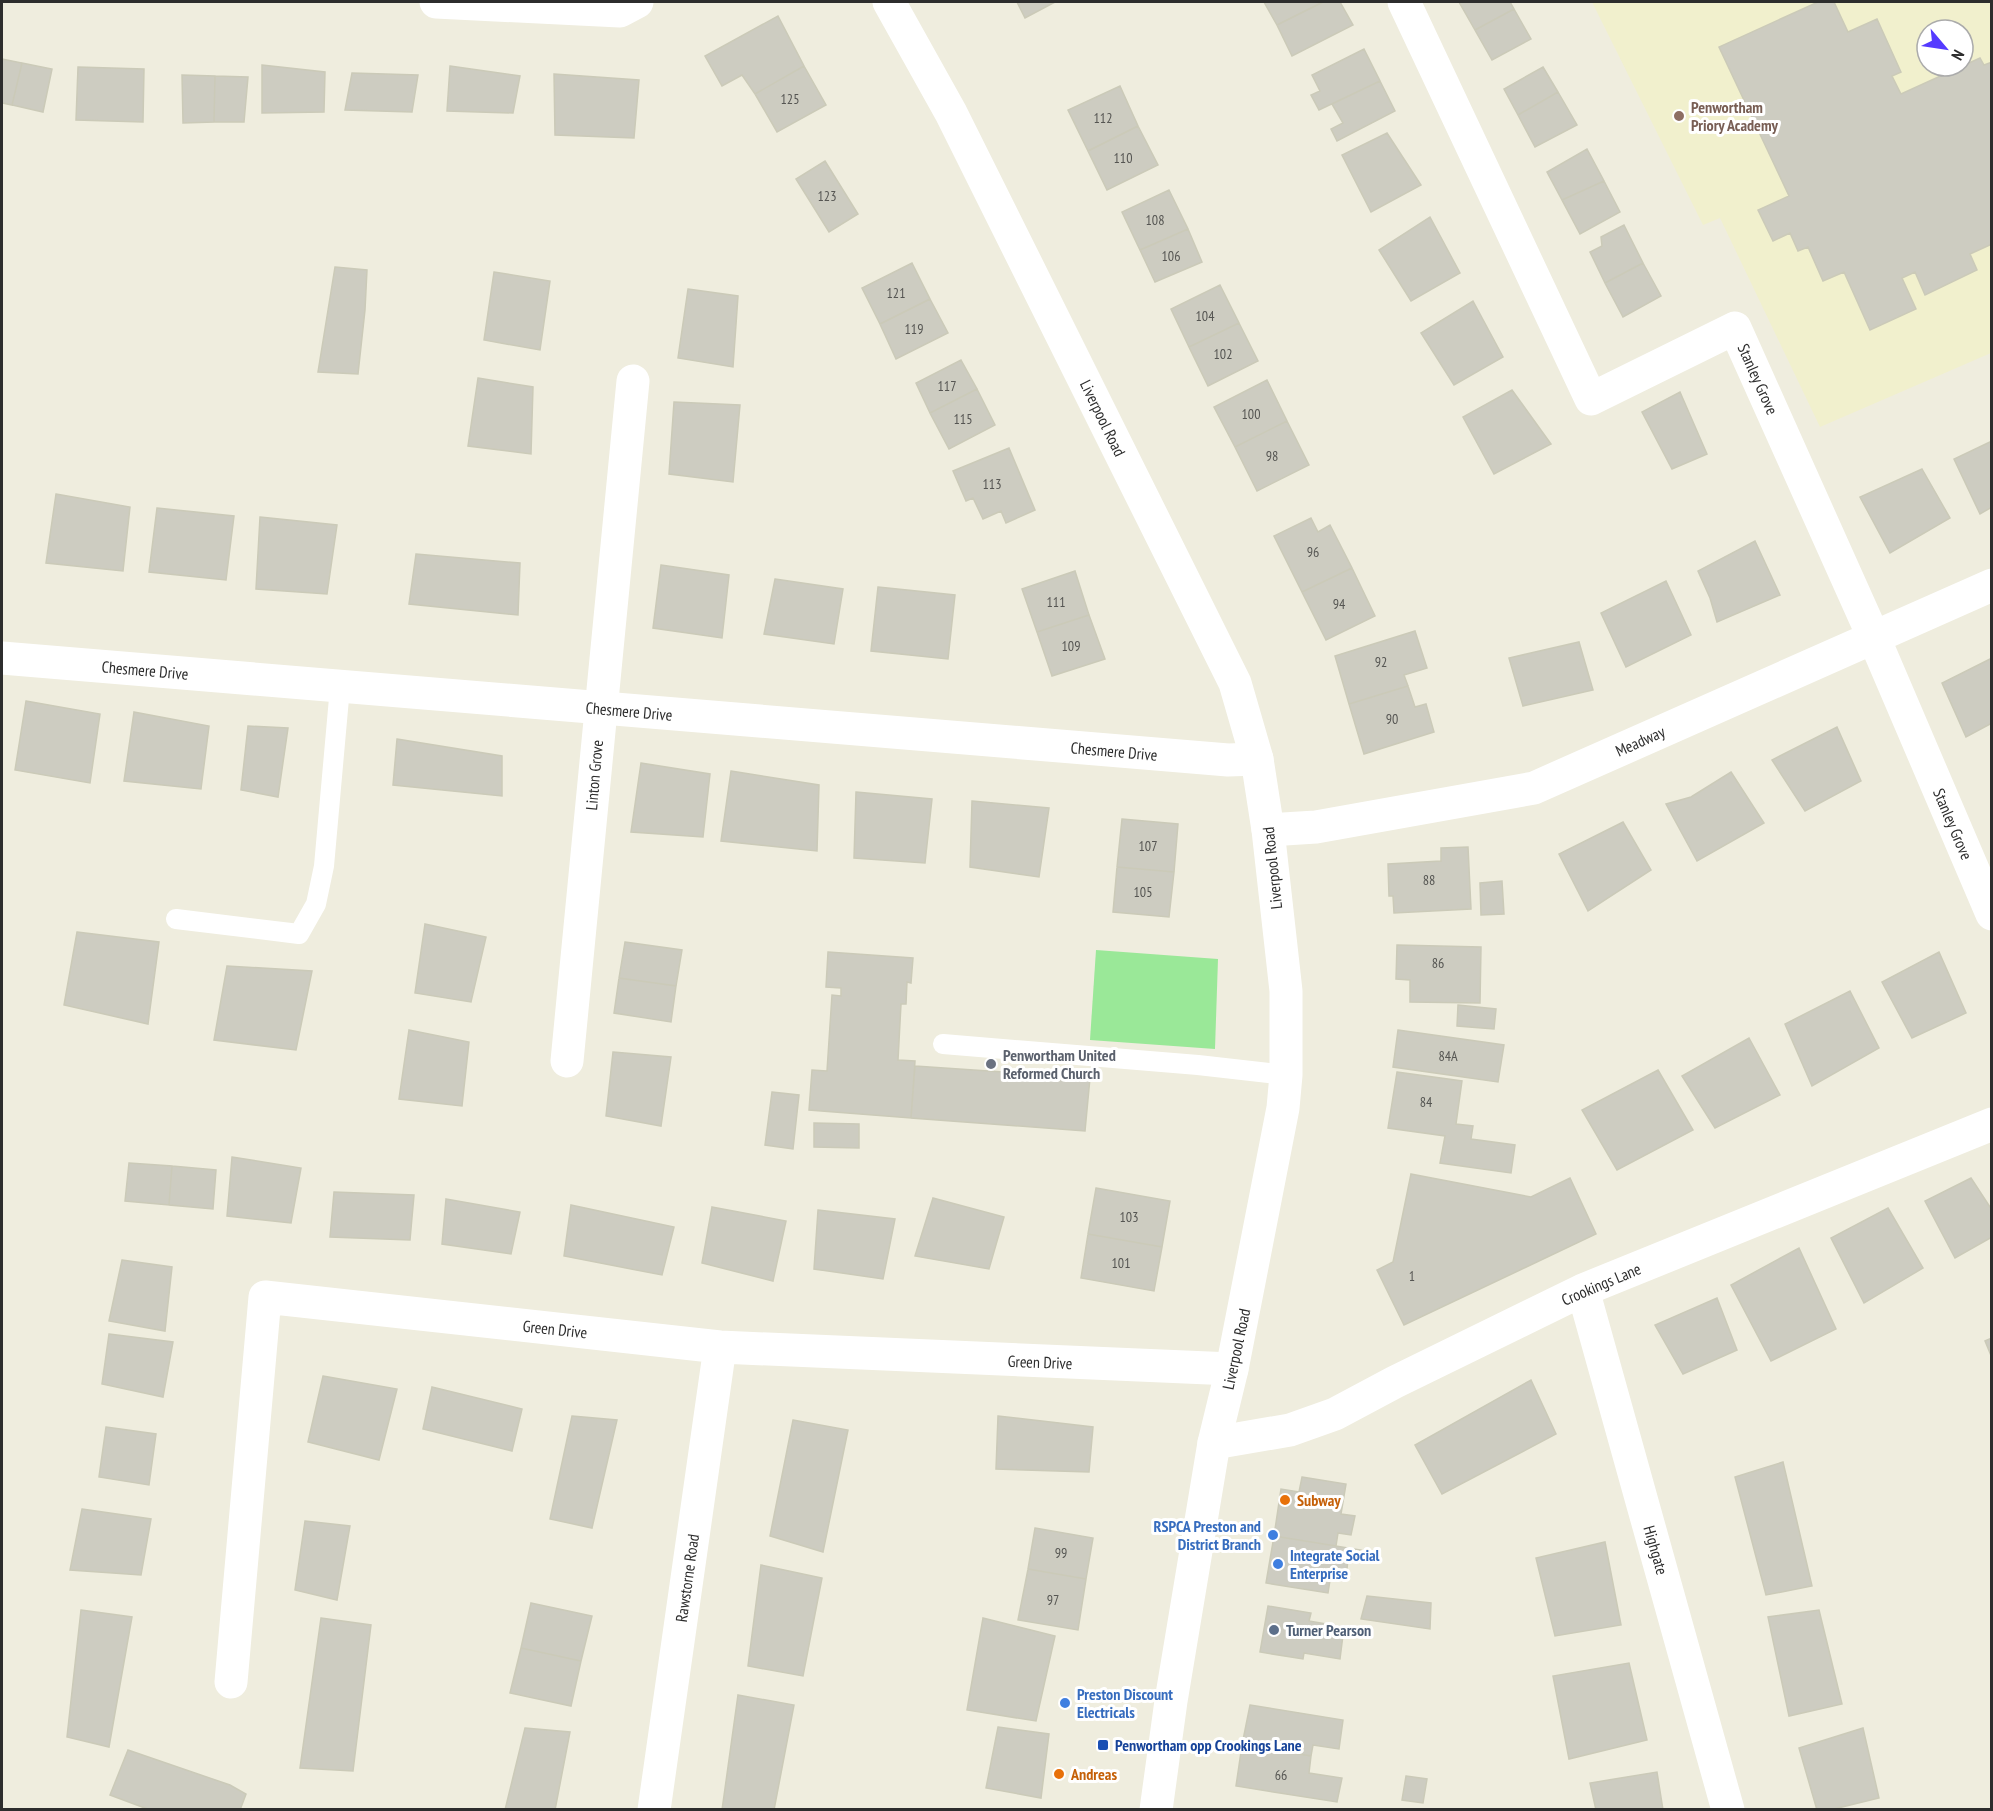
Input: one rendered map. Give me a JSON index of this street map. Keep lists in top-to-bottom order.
{
  "streets": {
    "street": [
      "Stanley Grove",
      "Liverpool Road",
      "Chesmere Drive",
      "Meadway",
      "Linton Grove",
      "Crookings Lane",
      "Green Drive",
      "Highgate",
      "Rawstorne Road"
    ]
  },
  "crossings": [
    ["Stanley Grove", "Meadway"],
    ["Liverpool Road", "Chesmere Drive"],
    ["Liverpool Road", "Meadway"],
    ["Liverpool Road", "Crookings Lane"],
    ["Liverpool Road", "Green Drive"],
    ["Chesmere Drive", "Linton Grove"],
    ["Crookings Lane", "Highgate"],
    ["Green Drive", "Rawstorne Road"]
  ],
  "places": {
    "other": [
      "Penwortham Priory Academy",
      "Penwortham United Reformed Church",
      "Subway",
      "RSPCA Preston and District Branch",
      "Integrate Social Enterprise",
      "Turner Pearson",
      "Preston Discount Electricals",
      "Andreas"
    ],
    "transit": ["Penwortham opp Crookings Lane"]
  },
  "house_numbers": [
    "125",
    "112",
    "110",
    "123",
    "108",
    "106",
    "121",
    "104",
    "119",
    "102",
    "117",
    "100",
    "115",
    "98",
    "113",
    "96",
    "111",
    "94",
    "109",
    "92",
    "90",
    "107",
    "88",
    "105",
    "86",
    "84A",
    "84",
    "103",
    "101",
    "1",
    "99",
    "97",
    "66"
  ],
  "north": "bottom right"
}
